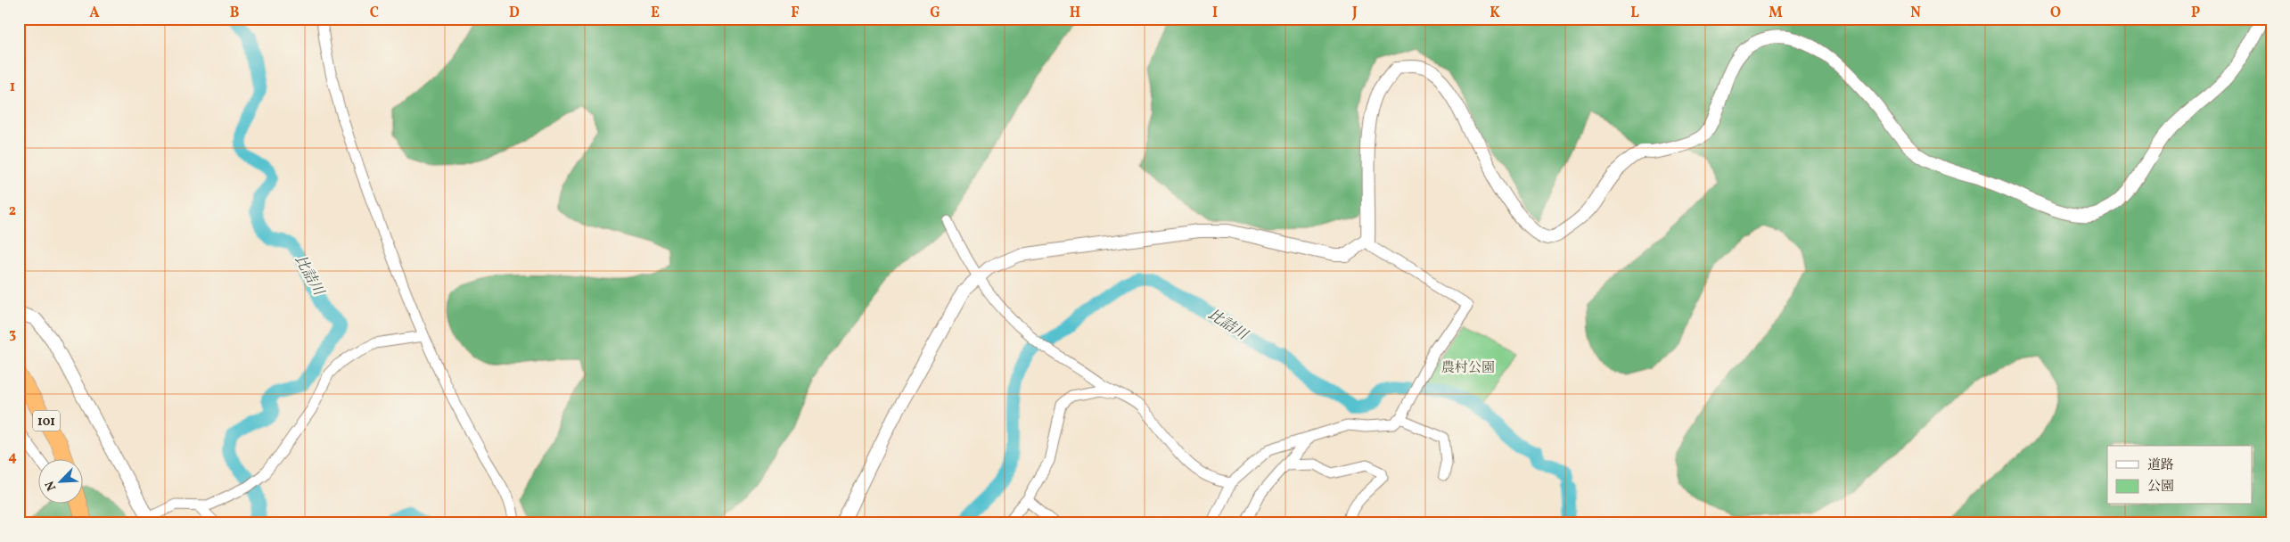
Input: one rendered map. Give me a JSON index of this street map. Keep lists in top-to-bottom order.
{
  "streets": {
    "highway": ["101"]
  },
  "water": ["比詰川"],
  "parks": ["農村公園"],
  "legend": ["道路", "公園"],
  "north": "bottom left",
  "grid": {
    "columns": [
      "A",
      "B",
      "C",
      "D",
      "E",
      "F",
      "G",
      "H",
      "I",
      "J",
      "K",
      "L",
      "M",
      "N",
      "O",
      "P"
    ],
    "rows": [
      "1",
      "2",
      "3",
      "4"
    ]
  }
}
